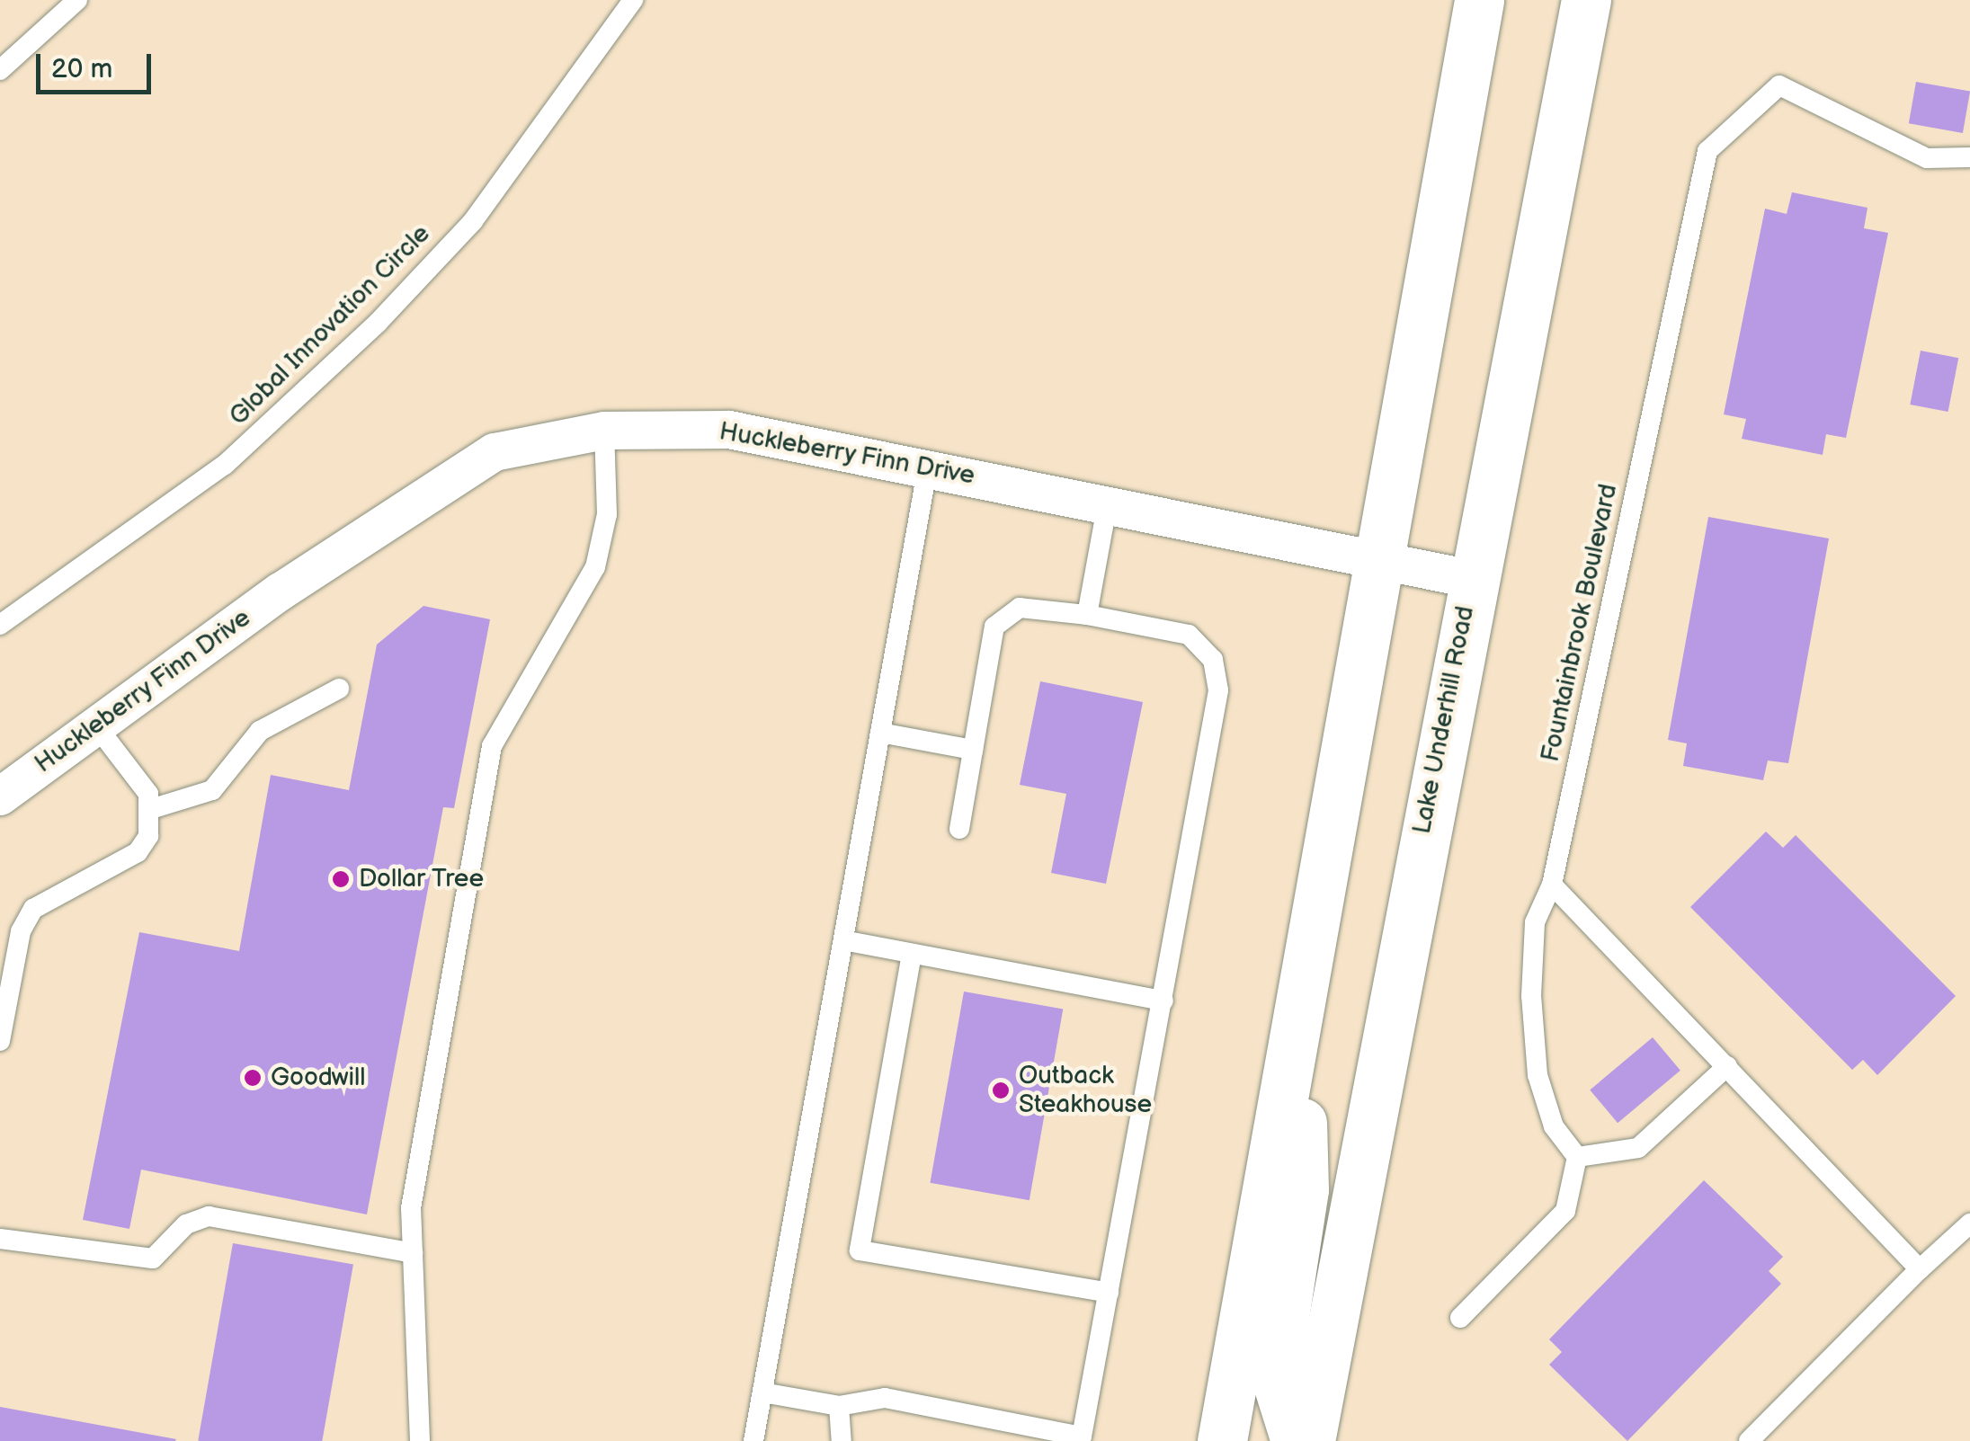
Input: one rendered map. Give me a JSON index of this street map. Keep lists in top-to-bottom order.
{
  "streets": {
    "street": ["Huckleberry Finn Drive", "Lake Underhill Road"],
    "lane": ["Global Innovation Circle", "Fountainbrook Boulevard"]
  },
  "crossings": [
    ["Huckleberry Finn Drive", "Lake Underhill Road"]
  ],
  "places": ["Dollar Tree", "Goodwill", "Outback Steakhouse"],
  "scale_bar": "20 m"
}
